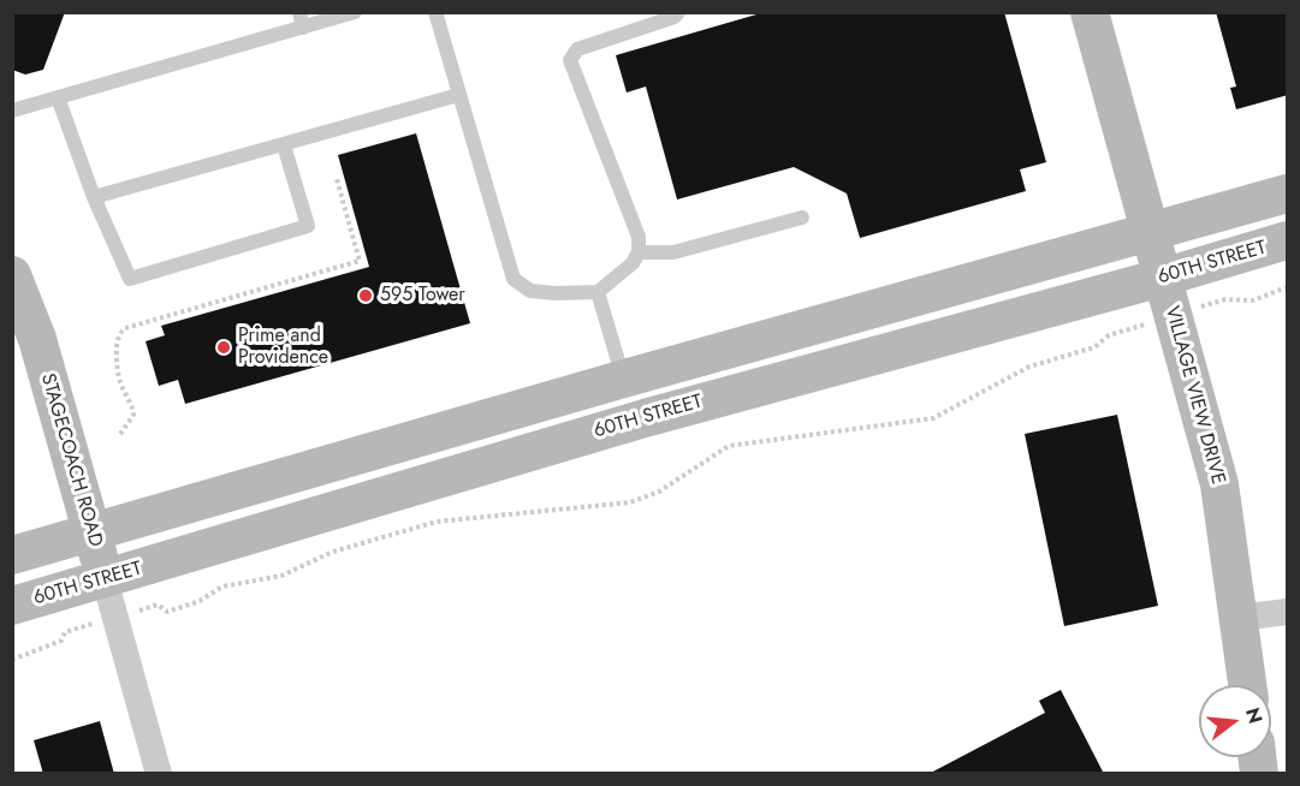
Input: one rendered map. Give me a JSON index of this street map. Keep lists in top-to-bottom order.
{
  "streets": {
    "street": ["60TH STREET", "VILLAGE VIEW DRIVE", "STAGECOACH ROAD"]
  },
  "crossings": [
    ["60TH STREET", "VILLAGE VIEW DRIVE"],
    ["60TH STREET", "STAGECOACH ROAD"]
  ],
  "places": ["595 Tower", "Prime and Providence"],
  "north": "right"
}
